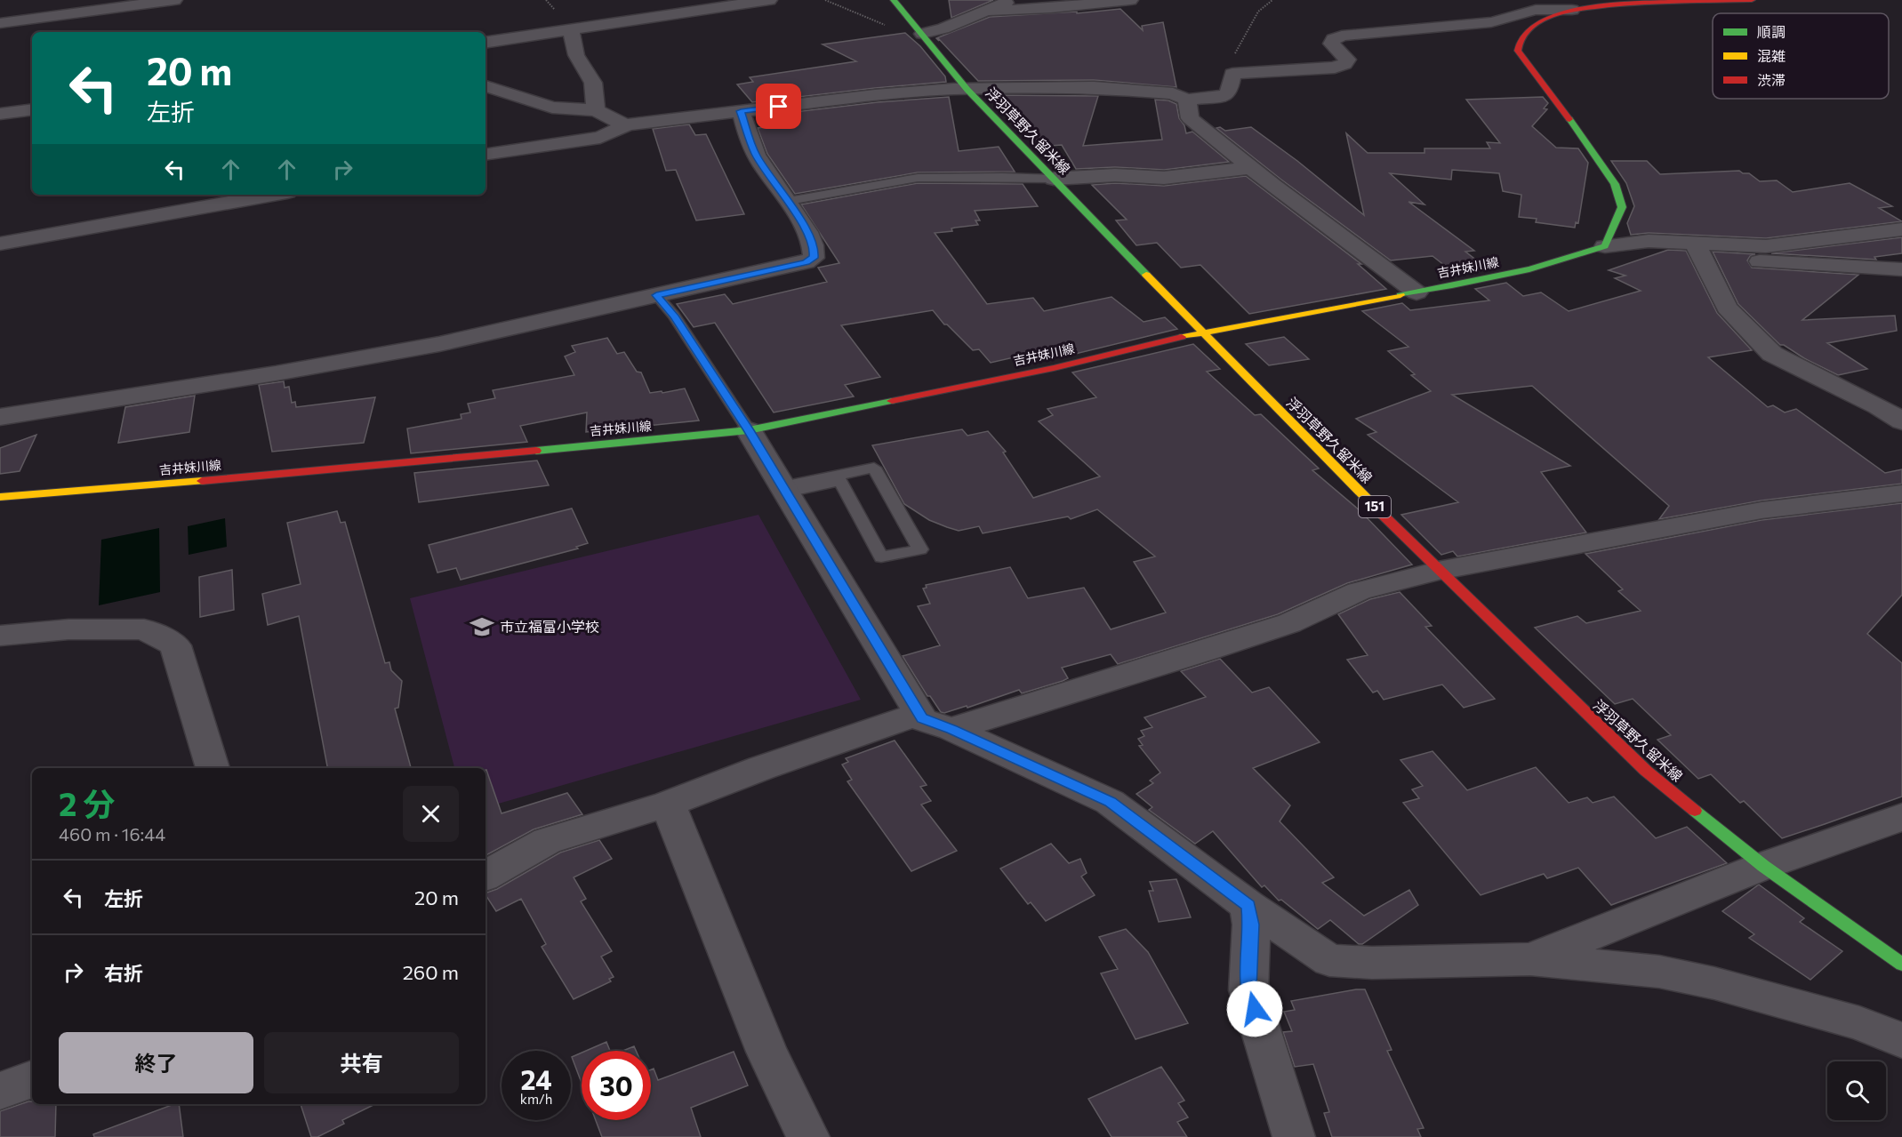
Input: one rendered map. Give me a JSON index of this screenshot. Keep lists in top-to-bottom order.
{
  "streets": {
    "main road": ["浮羽草野久留米線", "吉井妹川線", "151"]
  },
  "crossings": [
    ["浮羽草野久留米線", "吉井妹川線"]
  ],
  "places": {
    "school or university": ["市立福富小学校"]
  },
  "legend": ["順調", "混雑", "渋滞"],
  "page": {
    "turn": ["20 m", "左折"],
    "heading": ["2 分", "460 m · 16:44"],
    "list": [
      {
        "name": "左折",
        "value": "20 m"
      },
      {
        "name": "右折",
        "value": "260 m"
      }
    ],
    "buttons": ["終了", "共有"],
    "speed": "24 km/h",
    "limit": "30"
  }
}
